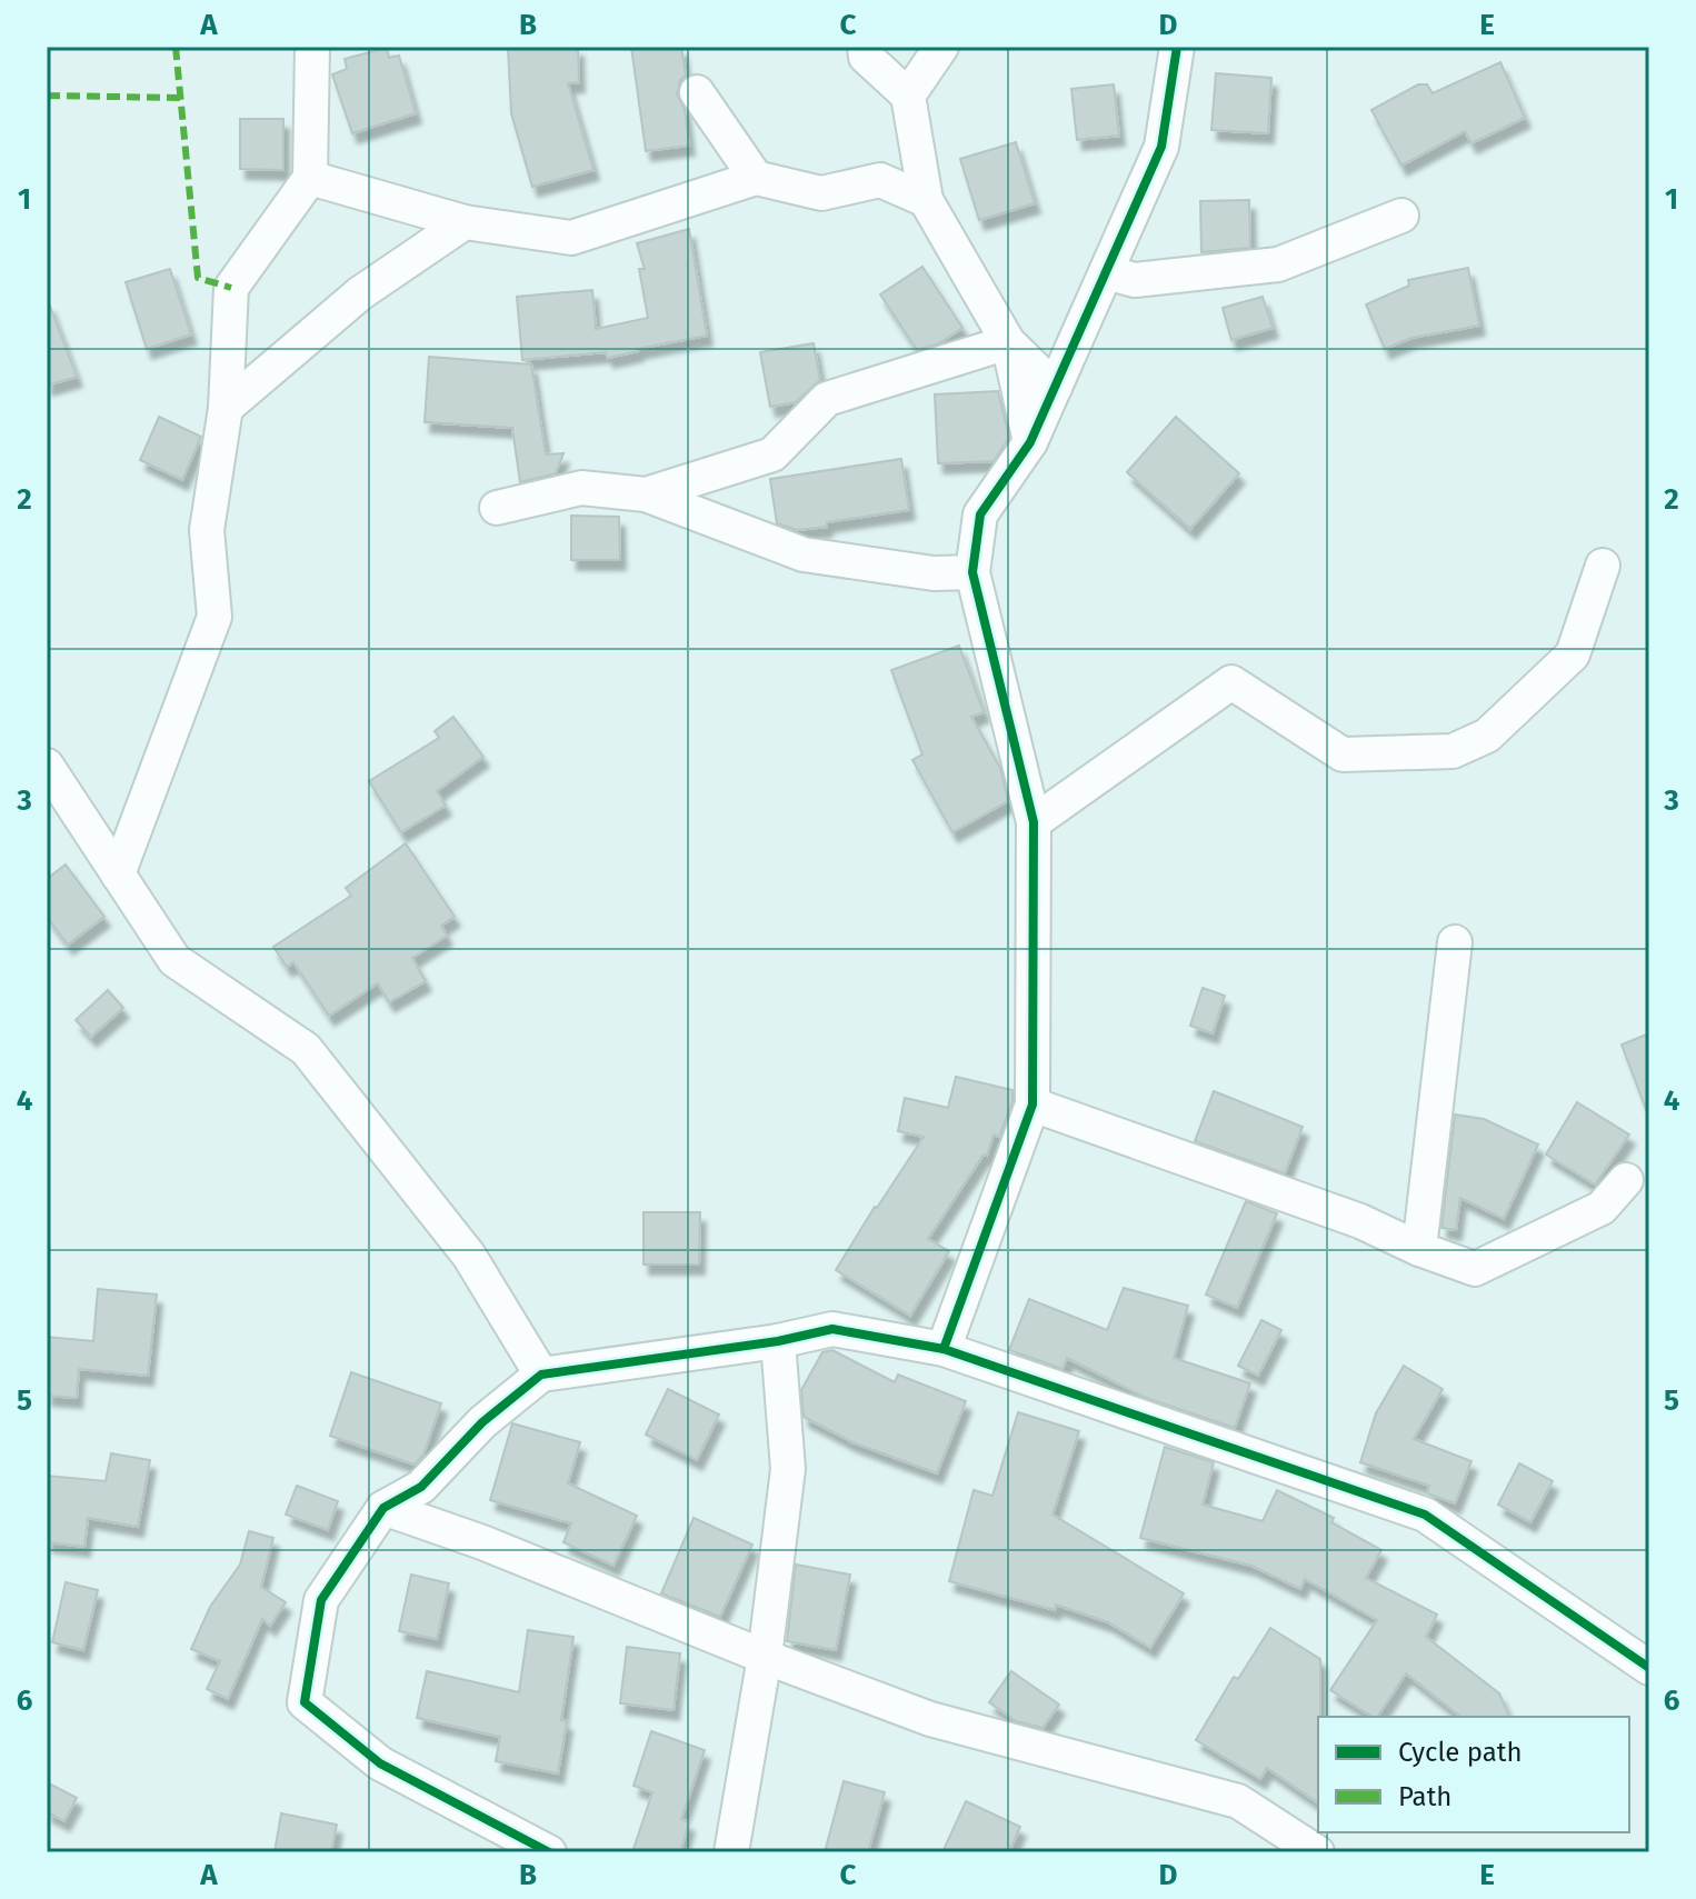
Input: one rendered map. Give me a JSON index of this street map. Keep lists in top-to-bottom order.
{
  "legend": ["Cycle path", "Path"],
  "grid": {
    "columns": [
      "A",
      "B",
      "C",
      "D",
      "E"
    ],
    "rows": [
      "1",
      "2",
      "3",
      "4",
      "5",
      "6"
    ]
  }
}
